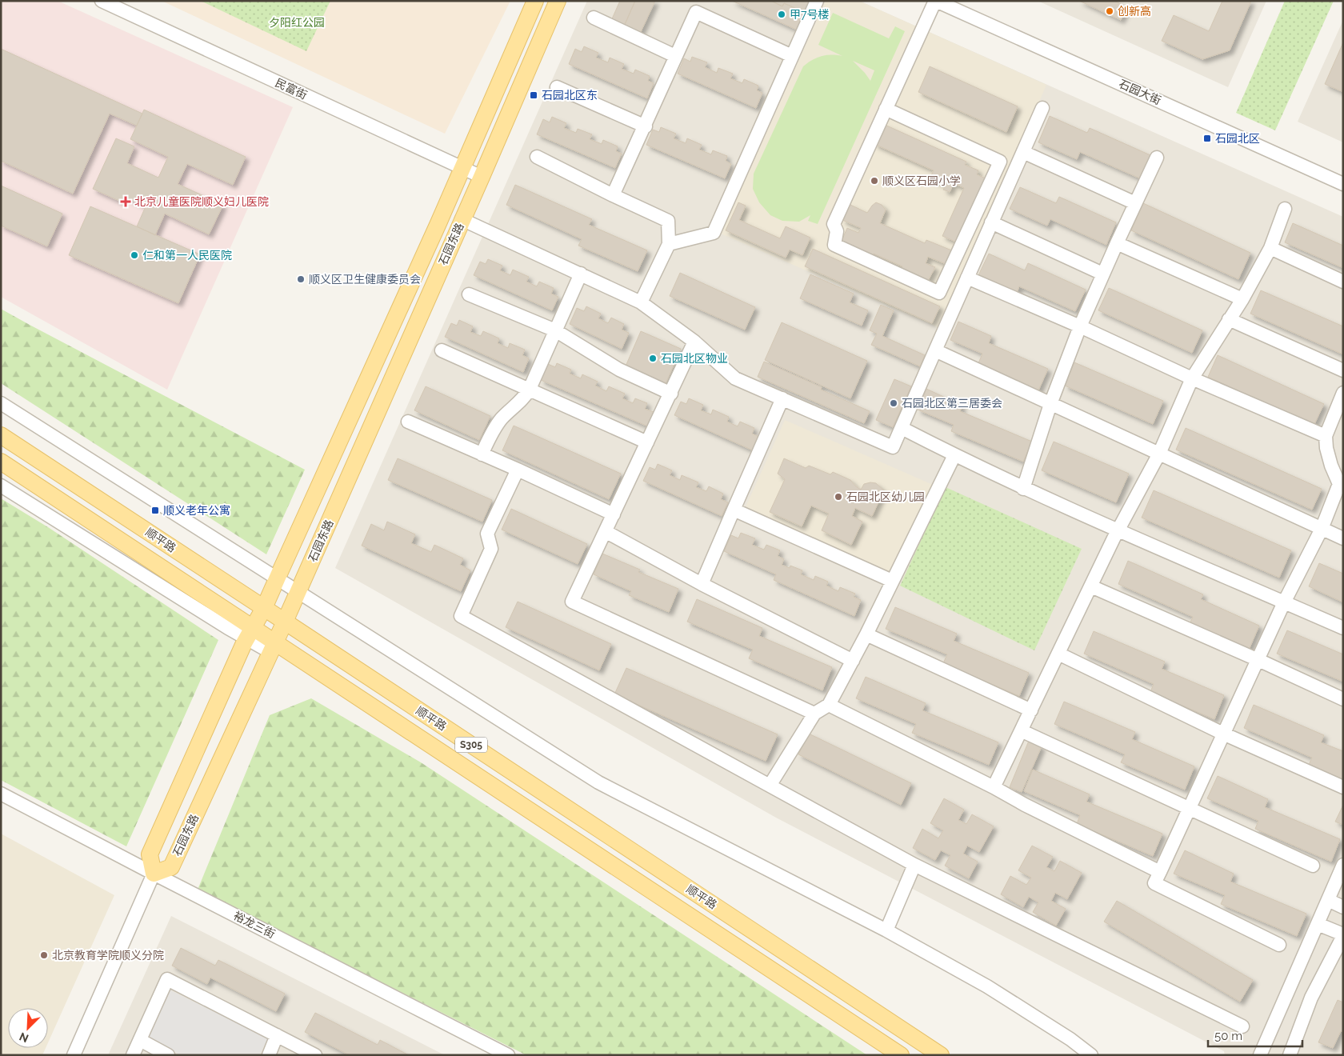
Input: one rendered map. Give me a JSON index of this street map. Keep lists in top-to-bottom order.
{
  "streets": {
    "main road": ["石园东路", "顺平路", "S305"],
    "street": ["民富街", "石园大街", "裕龙三街"]
  },
  "crossings": [
    ["民富街", "石园东路"],
    ["石园东路", "顺平路"],
    ["石园东路", "裕龙三街"]
  ],
  "parks": ["夕阳红公园"],
  "places": {
    "other": [
      "创新高",
      "甲7号楼",
      "顺义区石园小学",
      "仁和第一人民医院",
      "顺义区卫生健康委员会",
      "石园北区物业",
      "石园北区第三居委会",
      "石园北区幼儿园",
      "北京教育学院顺义分院"
    ],
    "transit": ["石园北区东", "石园北区", "顺义老年公寓"],
    "health": ["北京儿童医院顺义妇儿医院"]
  },
  "scale_bar": "50 m",
  "north": "bottom left"
}
